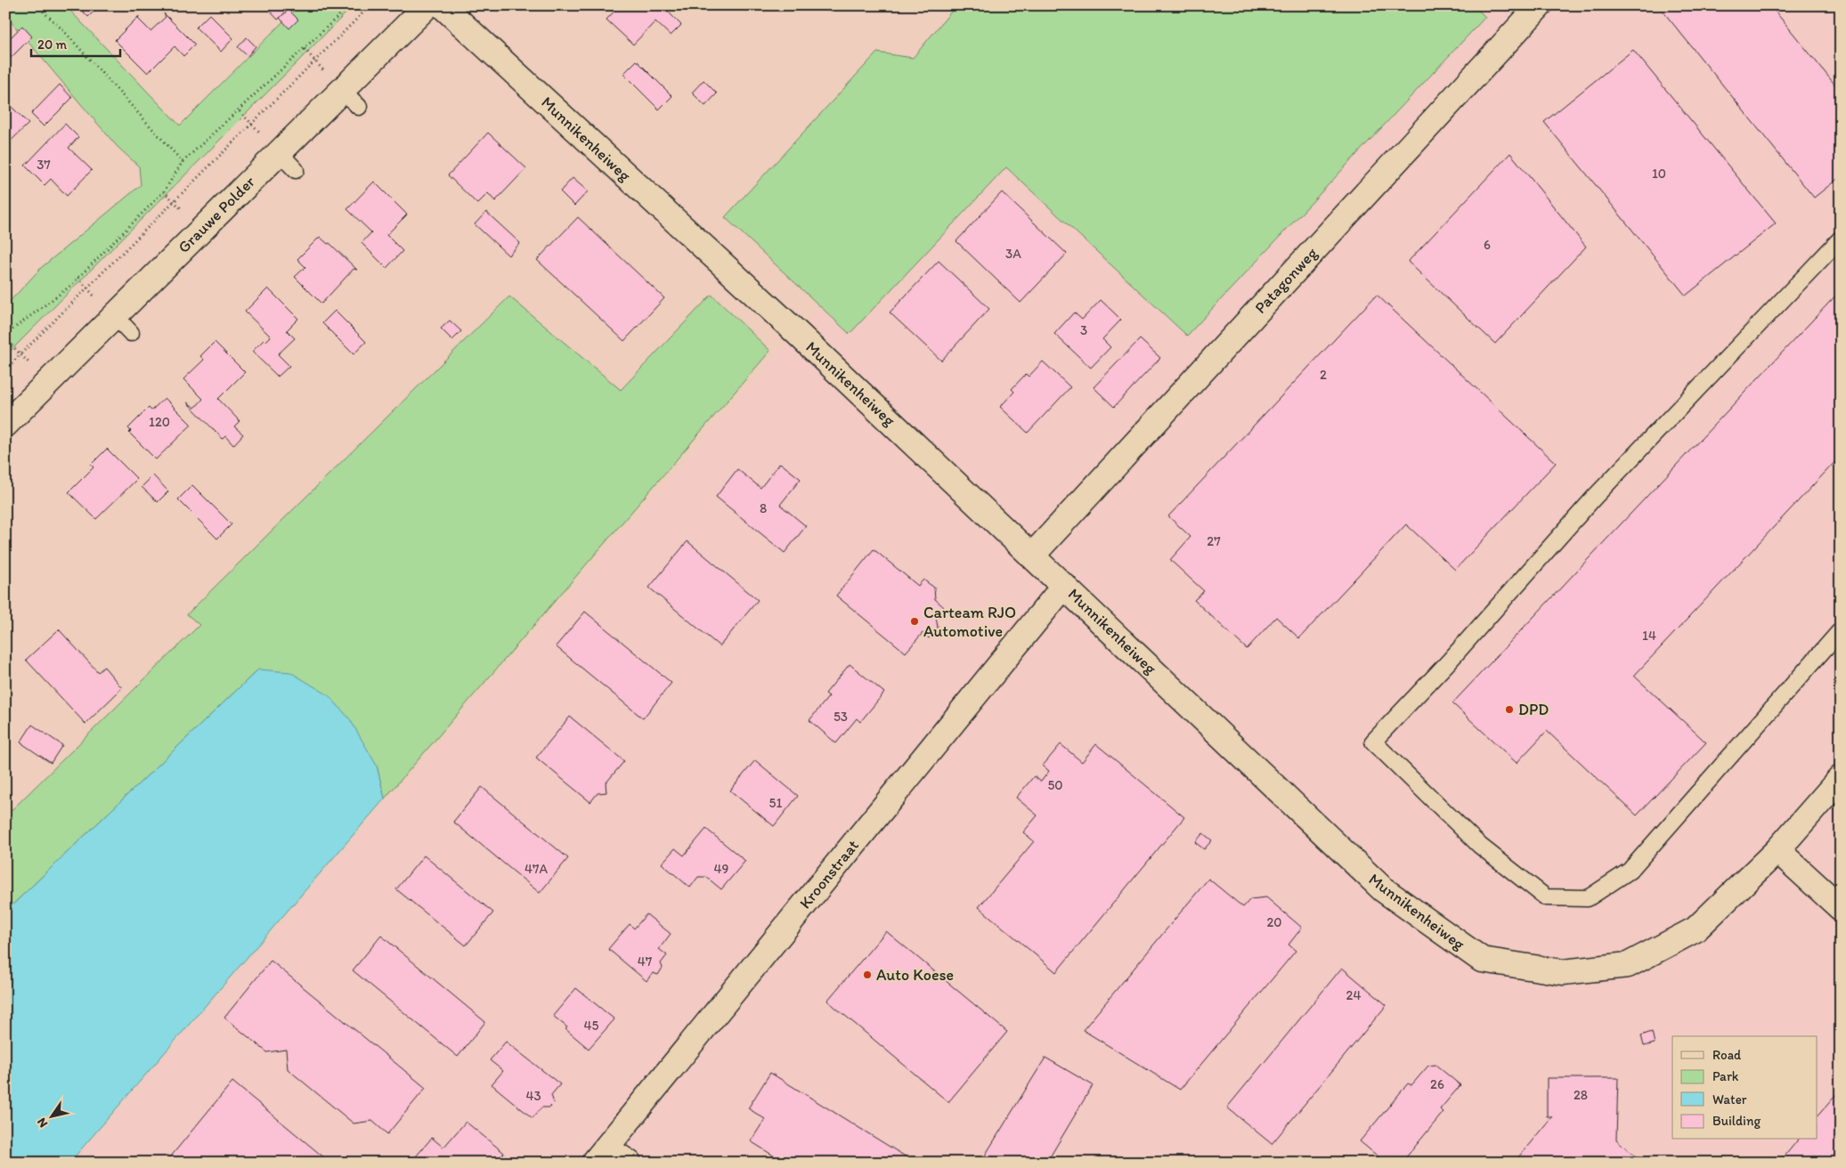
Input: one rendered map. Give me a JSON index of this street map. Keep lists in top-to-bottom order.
{
  "streets": {
    "street": [
      "Munnikenheiweg",
      "Grauwe Polder",
      "Patagonweg",
      "Kroonstraat"
    ]
  },
  "crossings": [
    ["Munnikenheiweg", "Patagonweg"],
    ["Munnikenheiweg", "Kroonstraat"]
  ],
  "places": ["Carteam RJO Automotive", "DPD", "Auto Koese"],
  "house_numbers": [
    "37",
    "10",
    "6",
    "3A",
    "3",
    "2",
    "120",
    "8",
    "27",
    "14",
    "53",
    "50",
    "51",
    "47A",
    "49",
    "20",
    "47",
    "24",
    "45",
    "26",
    "28",
    "43"
  ],
  "legend": [
    "Road",
    "Park",
    "Water",
    "Building"
  ],
  "scale_bar": "20 m",
  "north": "bottom left"
}
